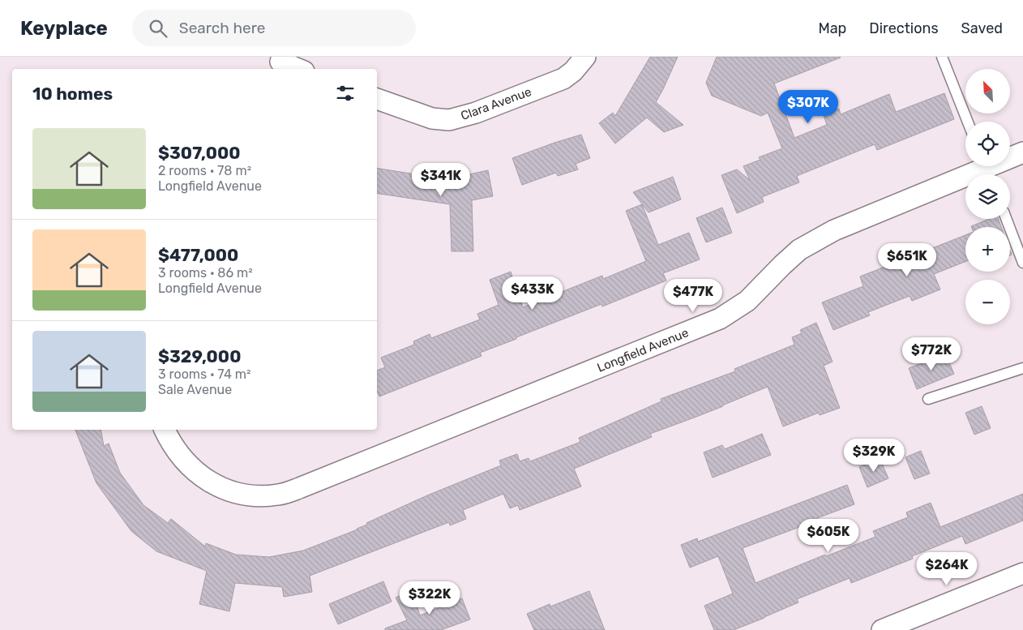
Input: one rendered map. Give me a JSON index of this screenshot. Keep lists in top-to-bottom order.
{
  "streets": {
    "street": ["Clara Avenue", "Longfield Avenue"]
  },
  "north": "top left",
  "page": {
    "header": "Keyplace",
    "search": "Search here",
    "nav": ["Map", "Directions", "Saved"],
    "map_buttons": ["+", "−"],
    "heading": "10 homes",
    "price": [
      "$307K",
      "$341K",
      "$651K",
      "$433K",
      "$477K",
      "$772K",
      "$329K",
      "$605K",
      "$264K",
      "$322K"
    ],
    "list": [
      {
        "name": "$307,000",
        "note": "2 rooms · 78 m² · Longfield Avenue"
      },
      {
        "name": "$477,000",
        "note": "3 rooms · 86 m² · Longfield Avenue"
      },
      {
        "name": "$329,000",
        "note": "3 rooms · 74 m² · Sale Avenue"
      }
    ]
  }
}
